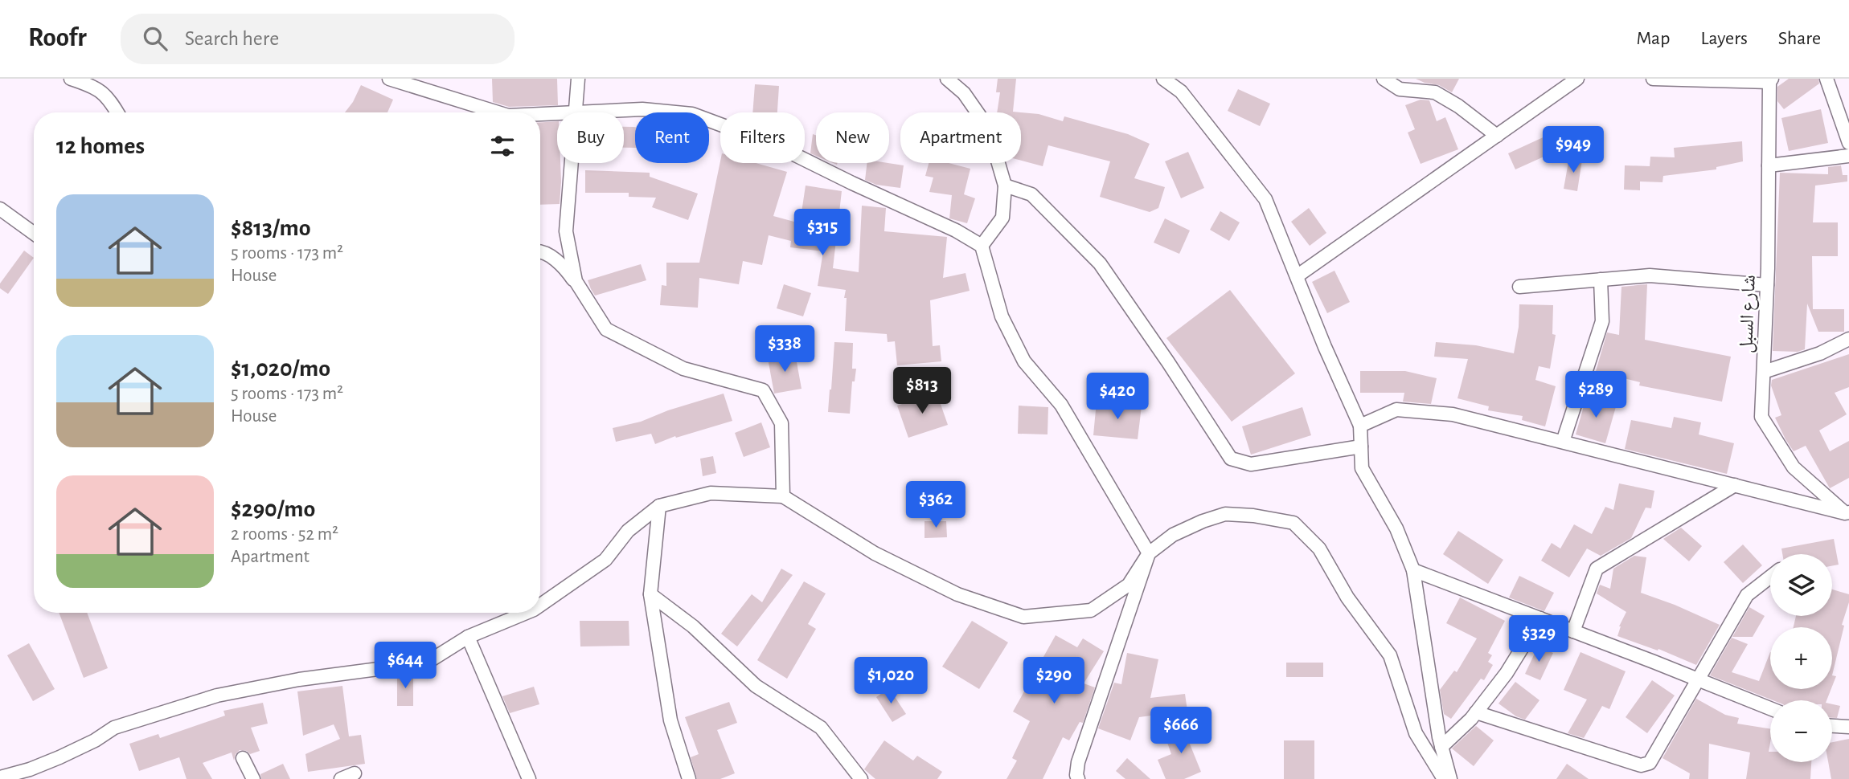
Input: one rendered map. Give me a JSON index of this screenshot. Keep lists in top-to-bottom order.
{
  "streets": {
    "street": ["شارع السبل"]
  },
  "page": {
    "header": "Roofr",
    "search": "Search here",
    "nav": ["Map", "Layers", "Share"],
    "chip": [
      "Buy",
      "Rent",
      "Filters",
      "New",
      "Apartment"
    ],
    "heading": "12 homes",
    "price": [
      "$949",
      "$315",
      "$338",
      "$813",
      "$289",
      "$420",
      "$362",
      "$329",
      "$644",
      "$1,020",
      "$290",
      "$666"
    ],
    "list": [
      {
        "name": "$813/mo",
        "note": "5 rooms · 173 m² · House"
      },
      {
        "name": "$1,020/mo",
        "note": "5 rooms · 173 m² · House"
      },
      {
        "name": "$290/mo",
        "note": "2 rooms · 52 m² · Apartment"
      }
    ],
    "map_buttons": ["+", "−"]
  }
}
